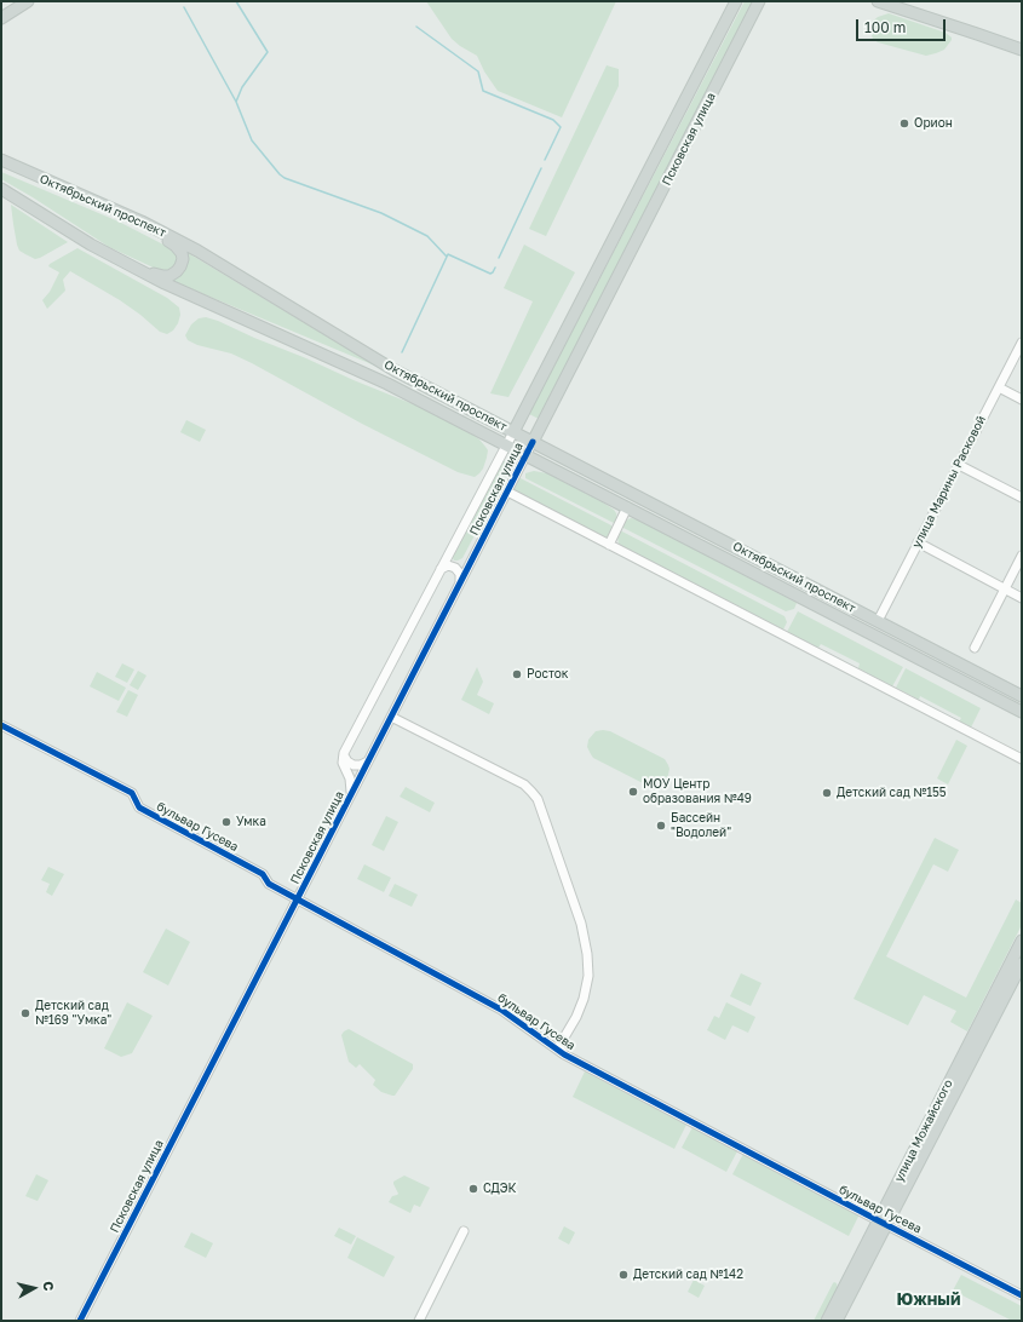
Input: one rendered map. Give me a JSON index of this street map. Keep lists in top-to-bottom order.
{
  "streets": {
    "main road": ["Псковская улица", "Октябрьский проспект", "улица Можайского"],
    "street": ["улица Марины Расковой", "бульвар Гусева"]
  },
  "crossings": [
    ["Псковская улица", "Октябрьский проспект"],
    ["Псковская улица", "бульвар Гусева"],
    ["Октябрьский проспект", "улица Марины Расковой"],
    ["бульвар Гусева", "улица Можайского"]
  ],
  "districts": ["Южный"],
  "places": [
    "Орион",
    "Росток",
    "МОУ Центр образования №49",
    "Детский сад №155",
    "Умка",
    "Бассейн \"Водолей\"",
    "Детский сад №169 \"Умка\"",
    "СДЭК",
    "Детский сад №142"
  ],
  "scale_bar": "100 m",
  "north": "right"
}
